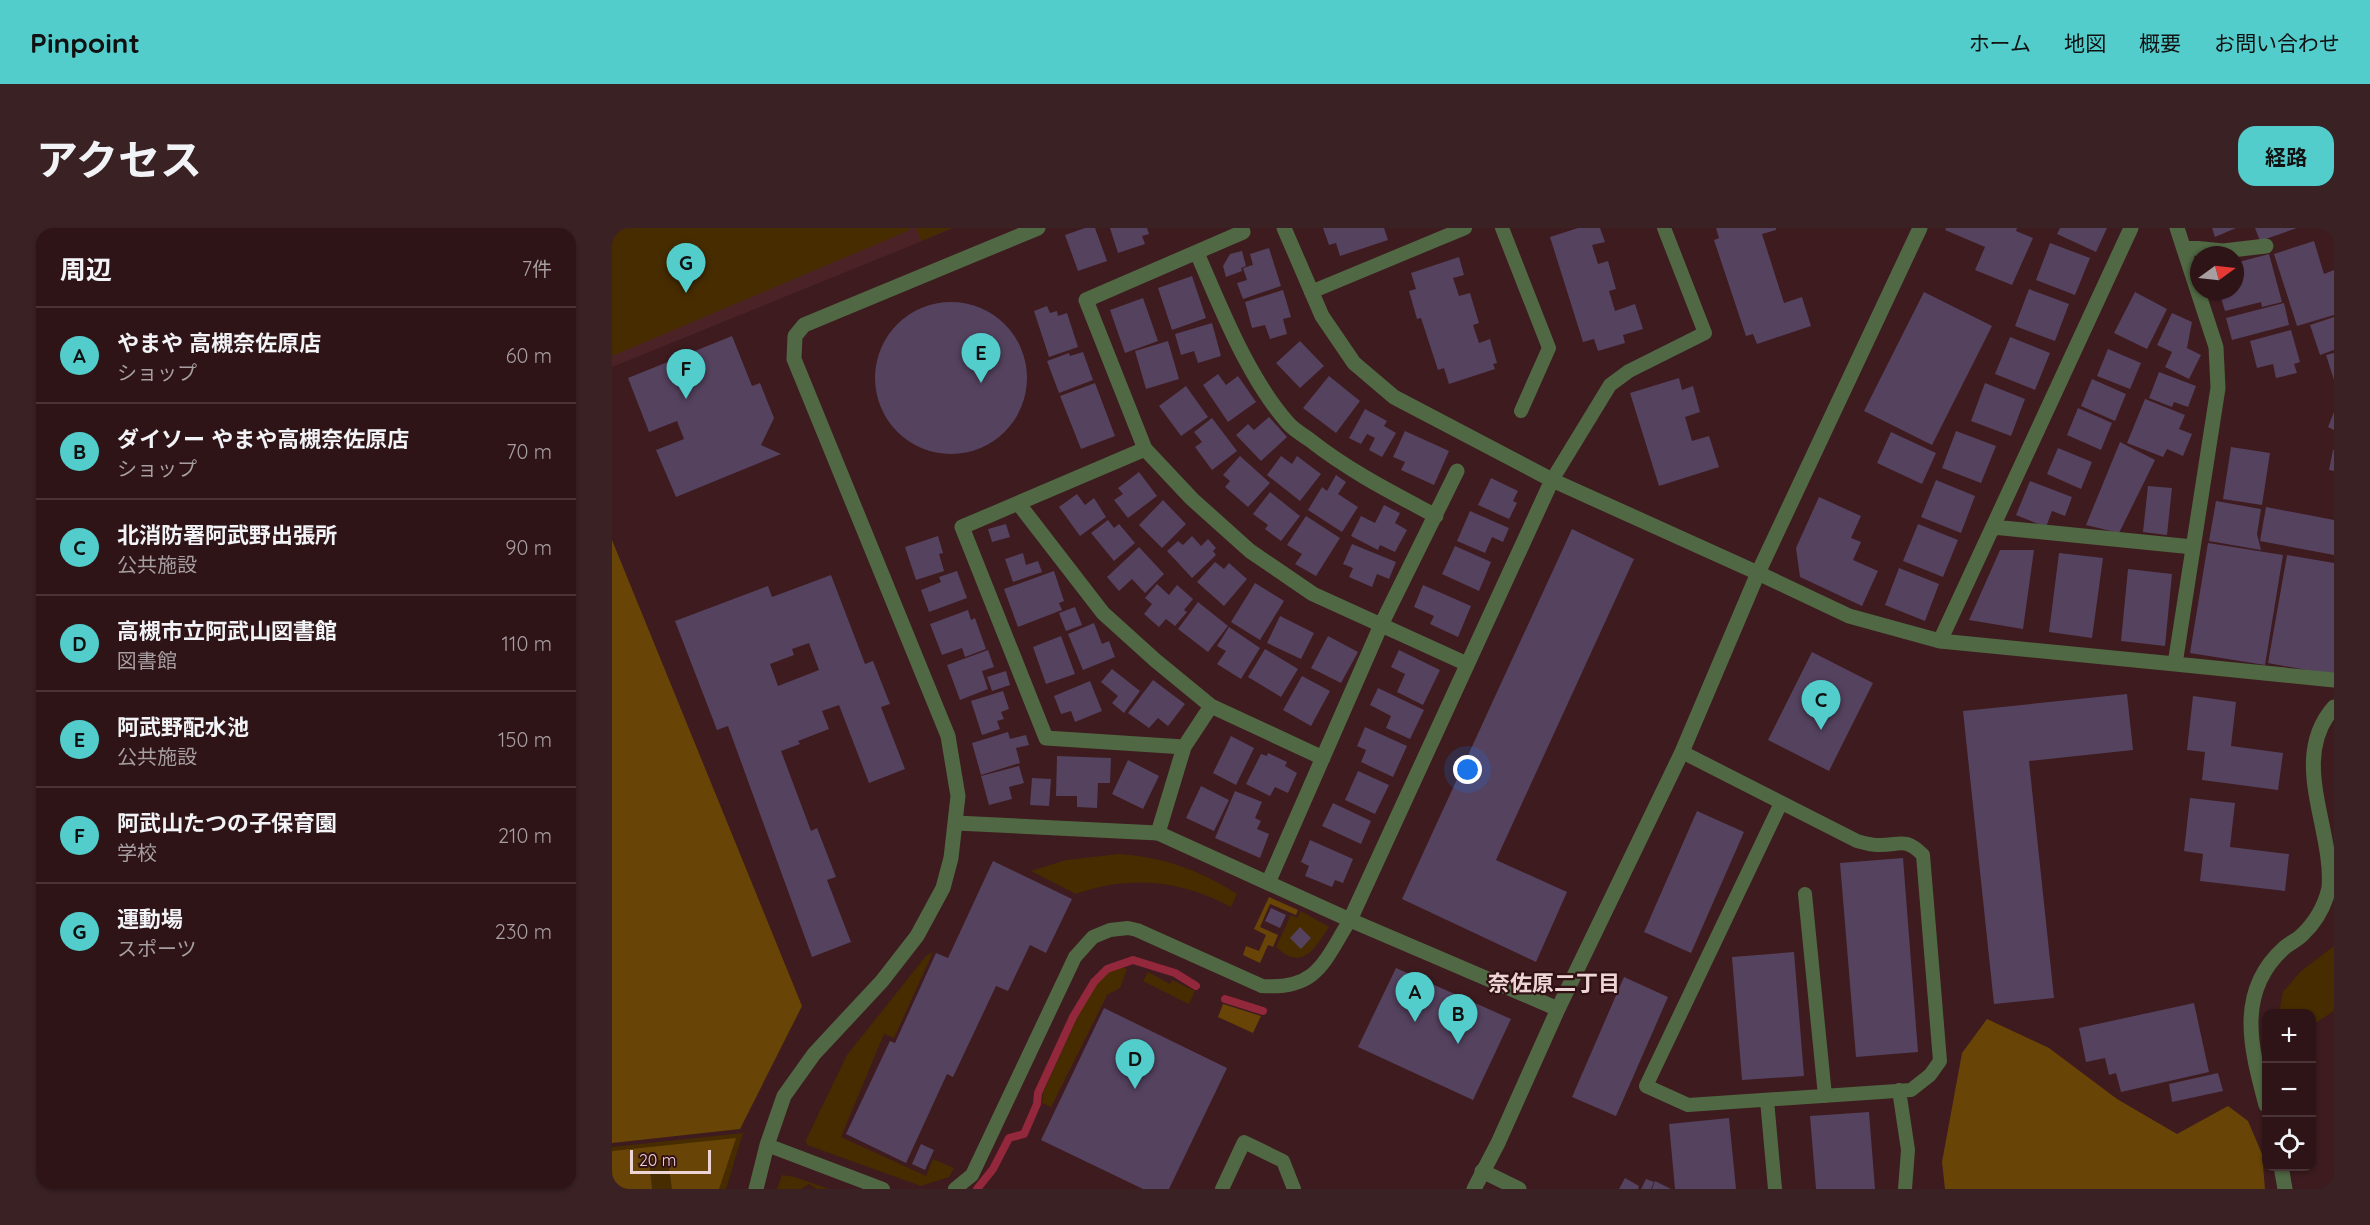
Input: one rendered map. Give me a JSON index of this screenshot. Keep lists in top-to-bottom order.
{
  "districts": ["奈佐原二丁目"],
  "scale_bar": "20 m",
  "north": "right",
  "page": {
    "header": "Pinpoint",
    "nav": [
      "ホーム",
      "地図",
      "概要",
      "お問い合わせ"
    ],
    "title": "アクセス",
    "buttons": "経路",
    "heading": ["周辺", "7件"],
    "pins": [
      "G",
      "E",
      "F",
      "C",
      "A",
      "B",
      "D"
    ],
    "list": [
      {
        "mark": "A",
        "name": "やまや 高槻奈佐原店",
        "note": "ショップ",
        "value": "60 m"
      },
      {
        "mark": "B",
        "name": "ダイソー やまや高槻奈佐原店",
        "note": "ショップ",
        "value": "70 m"
      },
      {
        "mark": "C",
        "name": "北消防署阿武野出張所",
        "note": "公共施設",
        "value": "90 m"
      },
      {
        "mark": "D",
        "name": "高槻市立阿武山図書館",
        "note": "図書館",
        "value": "110 m"
      },
      {
        "mark": "E",
        "name": "阿武野配水池",
        "note": "公共施設",
        "value": "150 m"
      },
      {
        "mark": "F",
        "name": "阿武山たつの子保育園",
        "note": "学校",
        "value": "210 m"
      },
      {
        "mark": "G",
        "name": "運動場",
        "note": "スポーツ",
        "value": "230 m"
      }
    ],
    "map_buttons": ["+", "−"],
    "scale": "20 m"
  }
}
